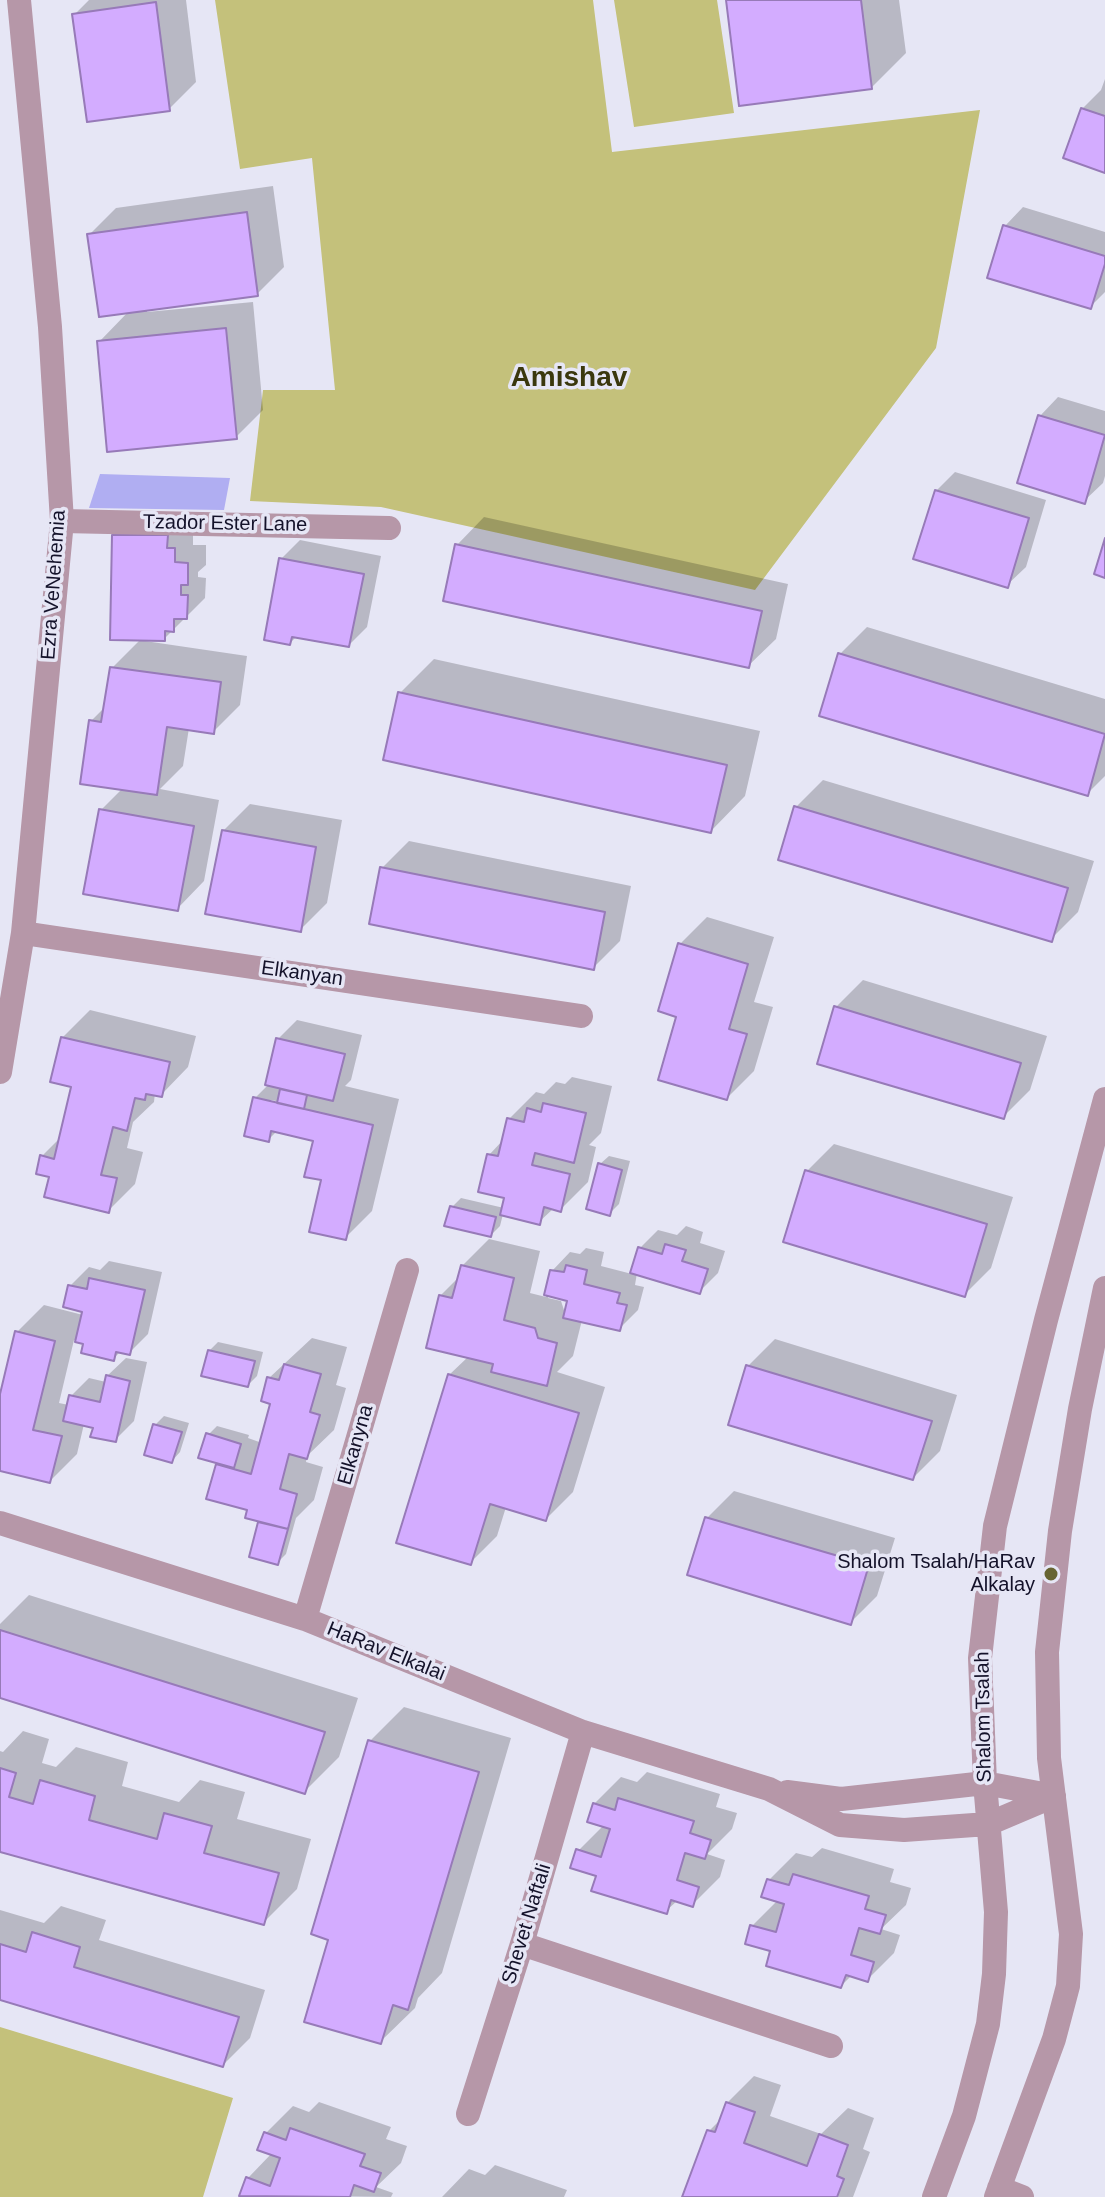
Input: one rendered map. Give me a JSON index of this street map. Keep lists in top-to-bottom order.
{
  "streets": {
    "street": [
      "Tzador Ester Lane",
      "Ezra VeNehemia",
      "Elkanyan",
      "Elkanyna",
      "HaRav Elkalai",
      "Shalom Tsalah",
      "Shevet Naftali"
    ]
  },
  "crossings": [
    ["Tzador Ester Lane", "Ezra VeNehemia"],
    ["Ezra VeNehemia", "Elkanyan"],
    ["Elkanyna", "HaRav Elkalai"],
    ["HaRav Elkalai", "Shalom Tsalah"],
    ["HaRav Elkalai", "Shevet Naftali"]
  ],
  "districts": ["Amishav"],
  "places": ["Shalom Tsalah/HaRav Alkalay"]
}
